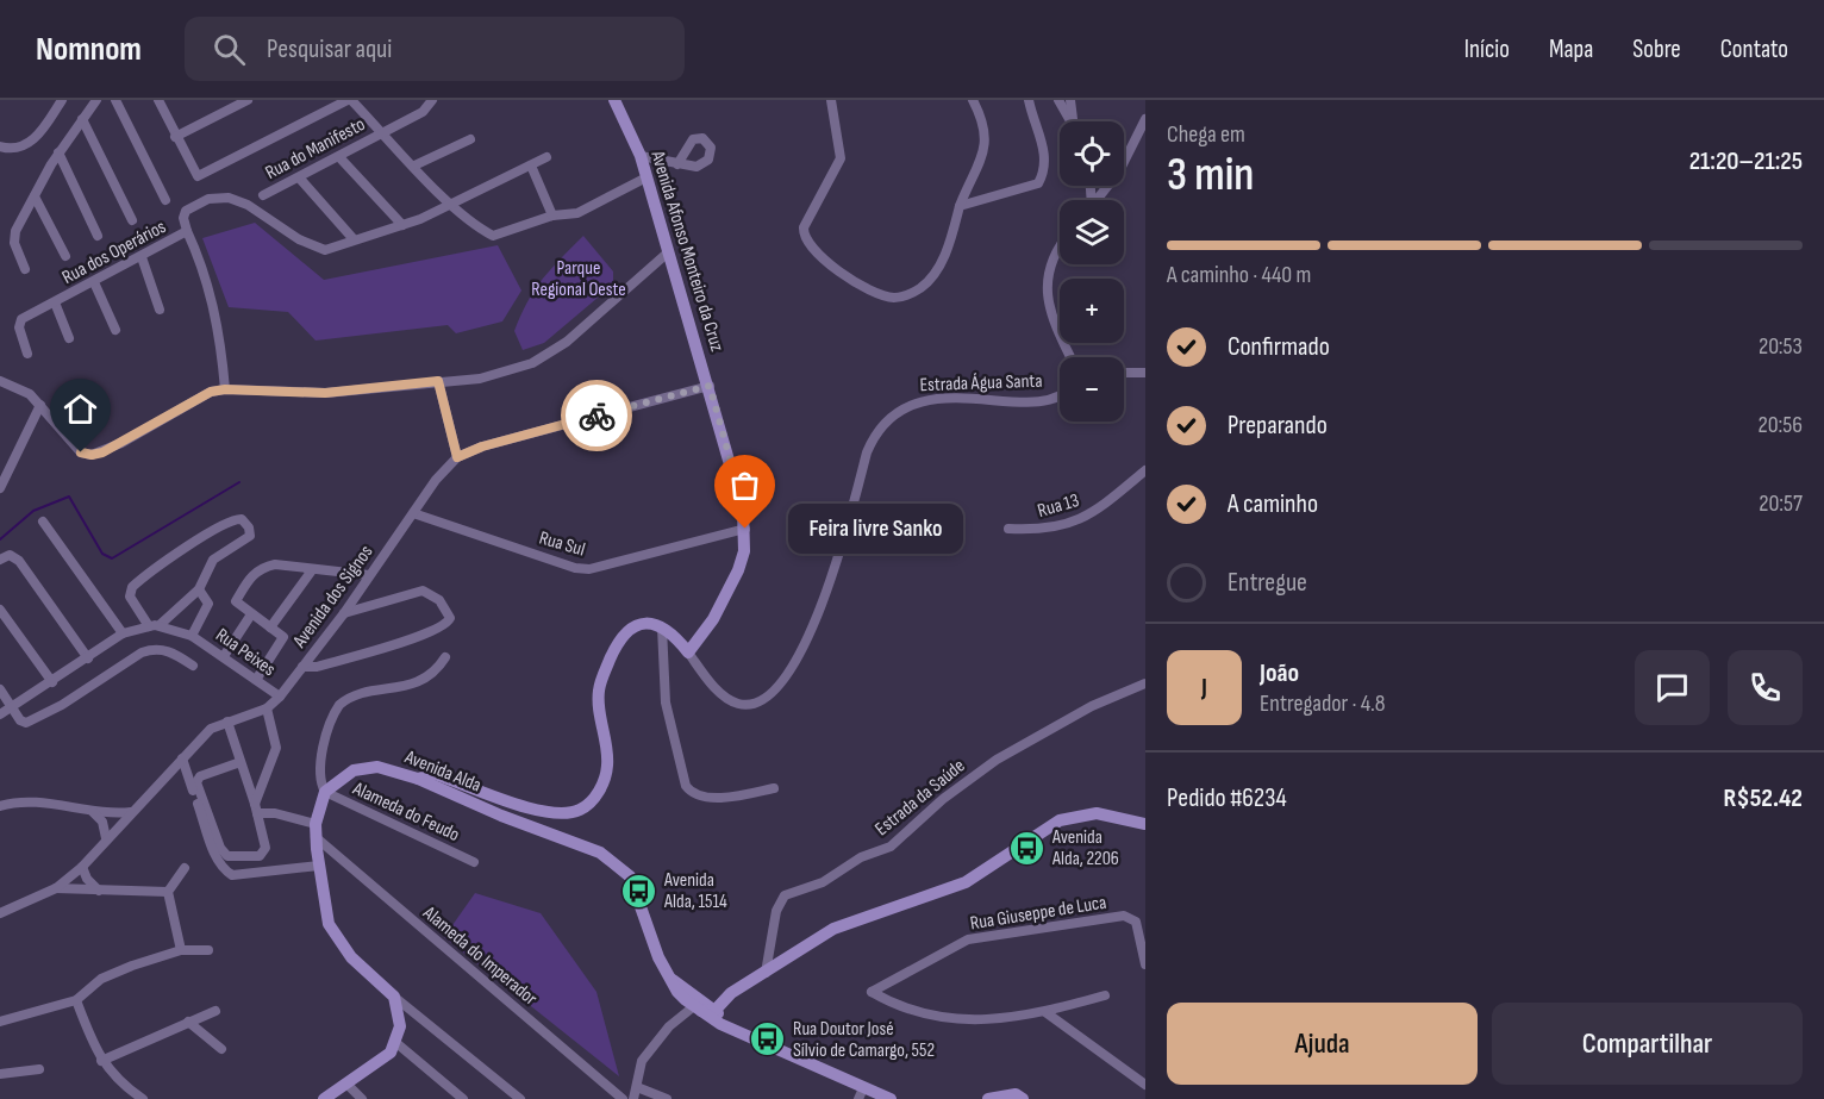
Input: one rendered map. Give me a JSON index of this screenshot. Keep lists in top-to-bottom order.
{
  "streets": {
    "street": [
      "Rua do Manifesto",
      "Avenida Afonso Monteiro da Cruz",
      "Rua dos Operários",
      "Estrada Água Santa",
      "Rua 13",
      "Rua Sul",
      "Avenida dos Signos",
      "Rua Peixes",
      "Avenida Alda",
      "Estrada da Saúde",
      "Alameda do Feudo",
      "Rua Giuseppe de Luca",
      "Alameda do Imperador"
    ]
  },
  "crossings": [
    ["Avenida Afonso Monteiro da Cruz", "Estrada Água Santa"],
    ["Avenida Afonso Monteiro da Cruz", "Rua Sul"],
    ["Avenida Afonso Monteiro da Cruz", "Avenida dos Signos"],
    ["Rua Sul", "Avenida dos Signos"],
    ["Avenida dos Signos", "Rua Peixes"],
    ["Avenida Alda", "Alameda do Feudo"]
  ],
  "parks": ["Parque Regional Oeste"],
  "places": {
    "other": ["Feira livre Sanko"],
    "bus stop": ["Avenida Alda, 2206", "Avenida Alda, 1514", "Rua Doutor José Sílvio de Camargo, 552"]
  },
  "page": {
    "header": "Nomnom",
    "search": "Pesquisar aqui",
    "nav": [
      "Início",
      "Mapa",
      "Sobre",
      "Contato"
    ],
    "heading": ["3 min", "Chega em", "21:20–21:25"],
    "panel": [
      "João",
      "Entregador · 4.8",
      "Pedido #6234",
      "R$52.42"
    ],
    "map_buttons": ["+", "−"],
    "bar": "A caminho · 440 m",
    "list": [
      ["Confirmado", "20:53"],
      ["Preparando", "20:56"],
      ["A caminho", "20:57"],
      "Entregue"
    ],
    "bubble": "Feira livre Sanko",
    "round": "J",
    "buttons": ["Ajuda", "Compartilhar"]
  }
}
